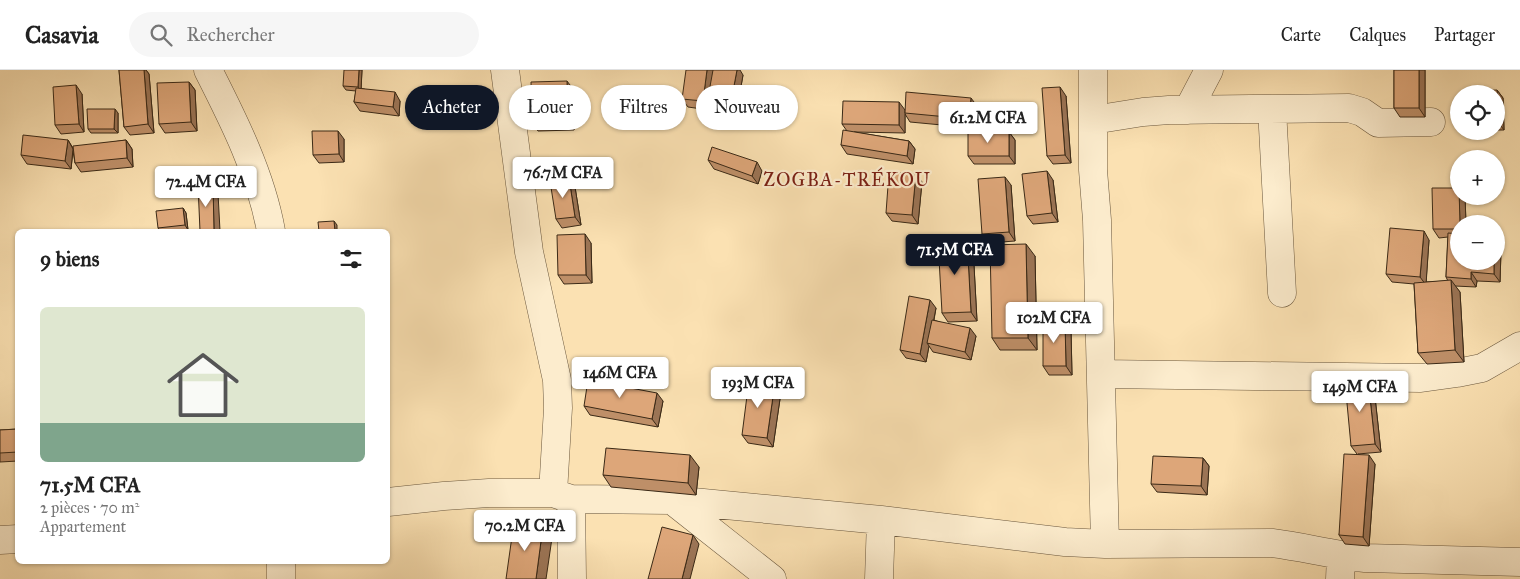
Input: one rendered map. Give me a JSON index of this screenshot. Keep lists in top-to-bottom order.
{
  "districts": ["ZOGBA-TRÉKOU"],
  "page": {
    "header": "Casavia",
    "search": "Rechercher",
    "nav": ["Carte", "Calques", "Partager"],
    "map_buttons": ["+", "−"],
    "chip": [
      "Acheter",
      "Louer",
      "Filtres",
      "Nouveau"
    ],
    "price": [
      "61.2M CFA",
      "76.7M CFA",
      "72.4M CFA",
      "71.5M CFA",
      "102M CFA",
      "146M CFA",
      "193M CFA",
      "149M CFA",
      "70.2M CFA"
    ],
    "heading": "9 biens",
    "list": [
      {
        "name": "71.5M CFA",
        "note": "2 pièces · 70 m² · Appartement"
      }
    ]
  }
}
